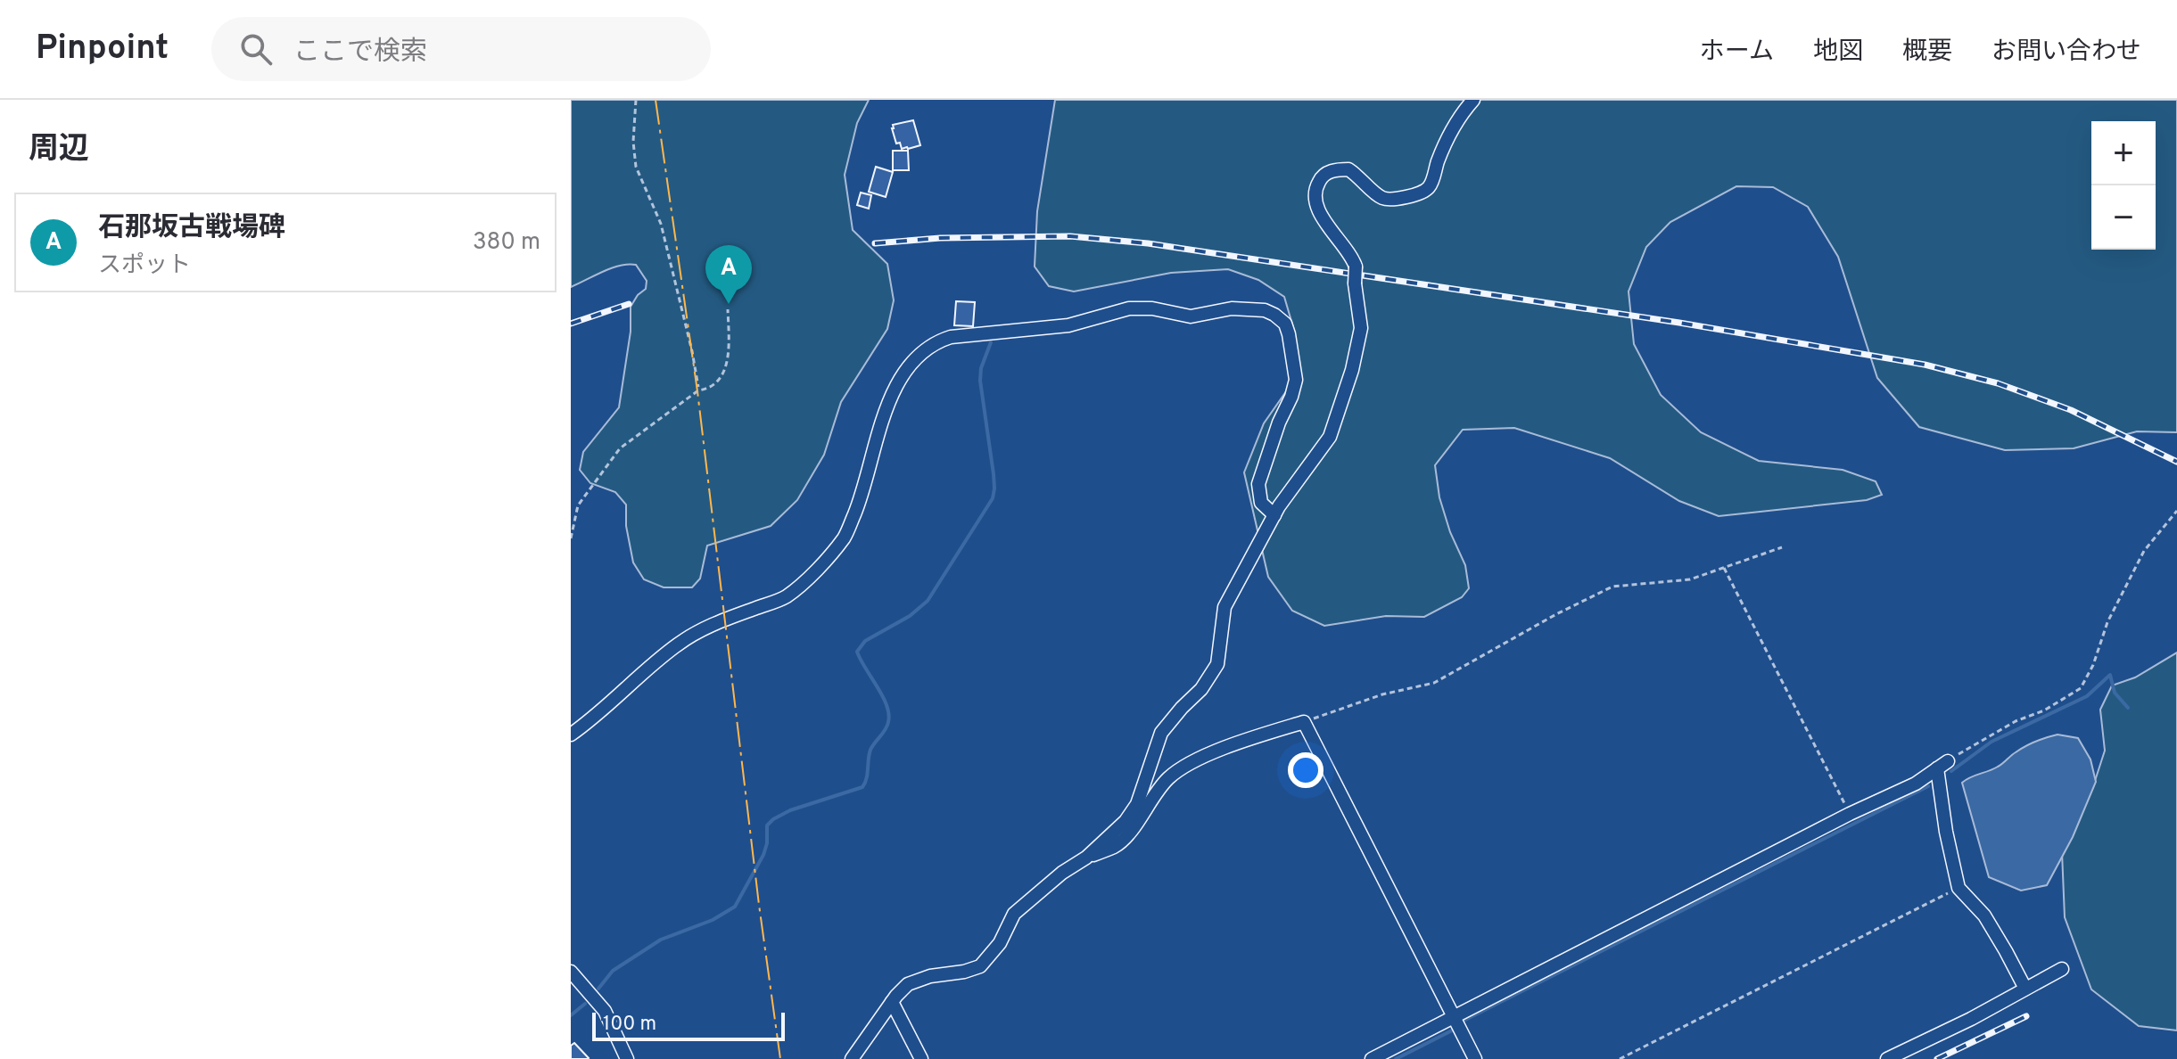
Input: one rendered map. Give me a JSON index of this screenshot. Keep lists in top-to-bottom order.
{
  "scale_bar": "100 m",
  "page": {
    "header": "Pinpoint",
    "search": "ここで検索",
    "nav": [
      "ホーム",
      "地図",
      "概要",
      "お問い合わせ"
    ],
    "heading": "周辺",
    "map_buttons": ["+", "−"],
    "list": [
      {
        "mark": "A",
        "name": "石那坂古戦場碑",
        "note": "スポット",
        "value": "380 m"
      }
    ],
    "pins": "A",
    "scale": "100 m"
  }
}
